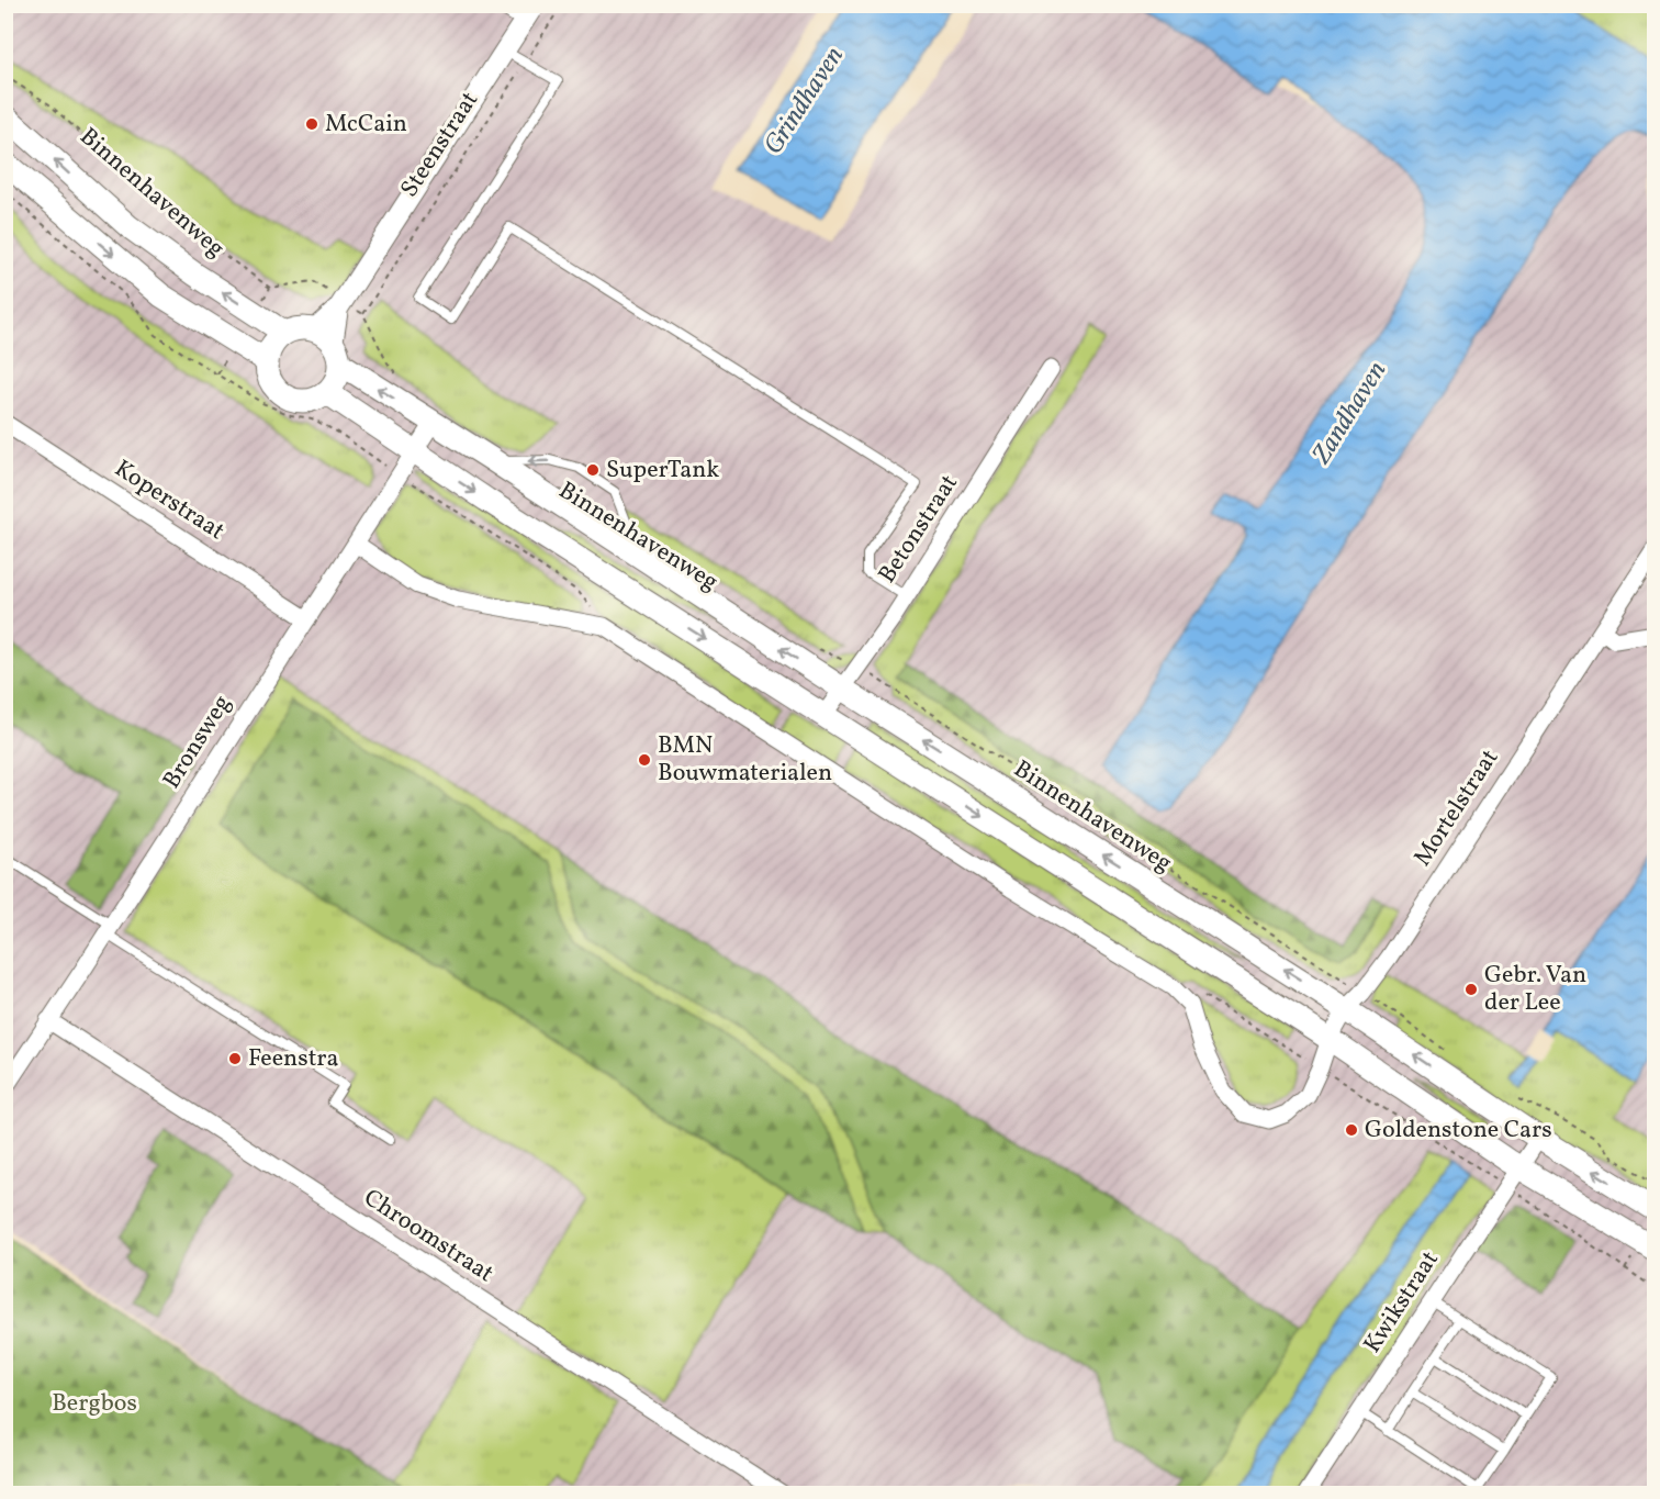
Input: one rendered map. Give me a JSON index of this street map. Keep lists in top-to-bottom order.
{
  "streets": {
    "main road": ["Binnenhavenweg"],
    "street": [
      "Steenstraat",
      "Koperstraat",
      "Betonstraat",
      "Bronsweg",
      "Mortelstraat",
      "Chroomstraat",
      "Kwikstraat"
    ]
  },
  "crossings": [
    ["Steenstraat", "Binnenhavenweg"],
    ["Binnenhavenweg", "Betonstraat"],
    ["Binnenhavenweg", "Bronsweg"],
    ["Binnenhavenweg", "Mortelstraat"],
    ["Binnenhavenweg", "Kwikstraat"],
    ["Koperstraat", "Bronsweg"],
    ["Bronsweg", "Chroomstraat"]
  ],
  "water": ["Grindhaven", "Zandhaven"],
  "parks": ["Bergbos"],
  "places": [
    "McCain",
    "SuperTank",
    "BMN Bouwmaterialen",
    "Gebr. Van der Lee",
    "Feenstra",
    "Goldenstone Cars"
  ]
}
